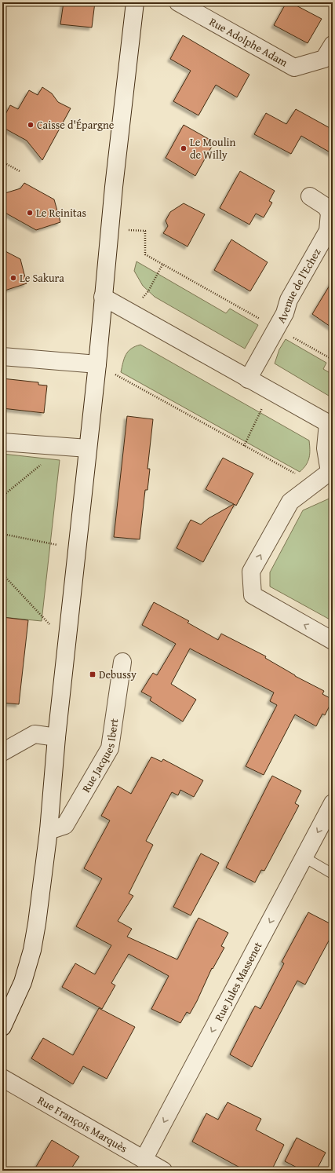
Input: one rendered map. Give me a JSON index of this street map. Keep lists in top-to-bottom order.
{
  "streets": {
    "street": [
      "Rue Adolphe Adam",
      "Avenue de l'Echez",
      "Rue Jacques Ibert",
      "Rue Jules Massenet",
      "Rue François Marquès"
    ]
  },
  "crossings": [
    ["Rue Jules Massenet", "Rue François Marquès"]
  ],
  "one_way": ["Rue Jules Massenet"],
  "places": {
    "other": [
      "Caisse d'Épargne",
      "Le Moulin de Willy",
      "Le Reinitas",
      "Le Sakura"
    ],
    "transit": ["Debussy"]
  }
}
